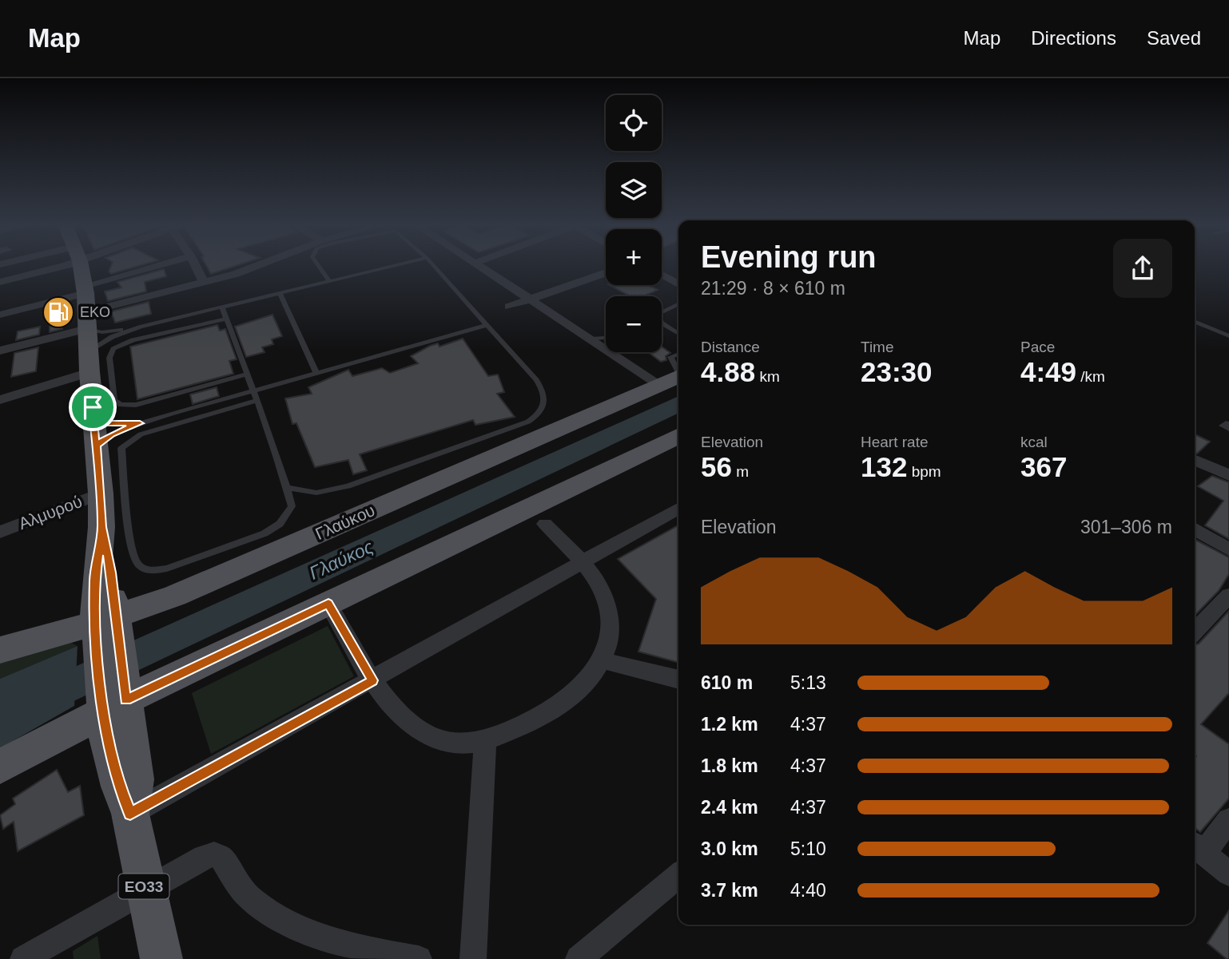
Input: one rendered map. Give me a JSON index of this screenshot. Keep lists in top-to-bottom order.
{
  "streets": {
    "main road": ["Γλαύκου", "ΕΟ33"],
    "street": ["Αλμυρού"]
  },
  "crossings": [
    ["Αλμυρού", "ΕΟ33"],
    ["Γλαύκου", "ΕΟ33"]
  ],
  "water": ["Γλαύκος"],
  "places": {
    "fuel station": ["EKO"]
  },
  "page": {
    "header": "Map",
    "nav": ["Map", "Directions", "Saved"],
    "map_buttons": ["+", "−"],
    "heading": ["Evening run", "21:29 · 8 × 610 m"],
    "stats": [
      ["Distance", "4.88 km"],
      ["Time", "23:30"],
      ["Pace", "4:49 /km"],
      ["Elevation", "56 m"],
      ["Heart rate", "132 bpm"],
      ["kcal", "367"]
    ],
    "chart": ["Elevation", "301–306 m"],
    "list": [
      {
        "name": "610 m",
        "note": "5:13"
      },
      {
        "name": "1.2 km",
        "note": "4:37"
      },
      {
        "name": "1.8 km",
        "note": "4:37"
      },
      {
        "name": "2.4 km",
        "note": "4:37"
      },
      {
        "name": "3.0 km",
        "note": "5:10"
      },
      {
        "name": "3.7 km",
        "note": "4:40"
      }
    ]
  }
}
